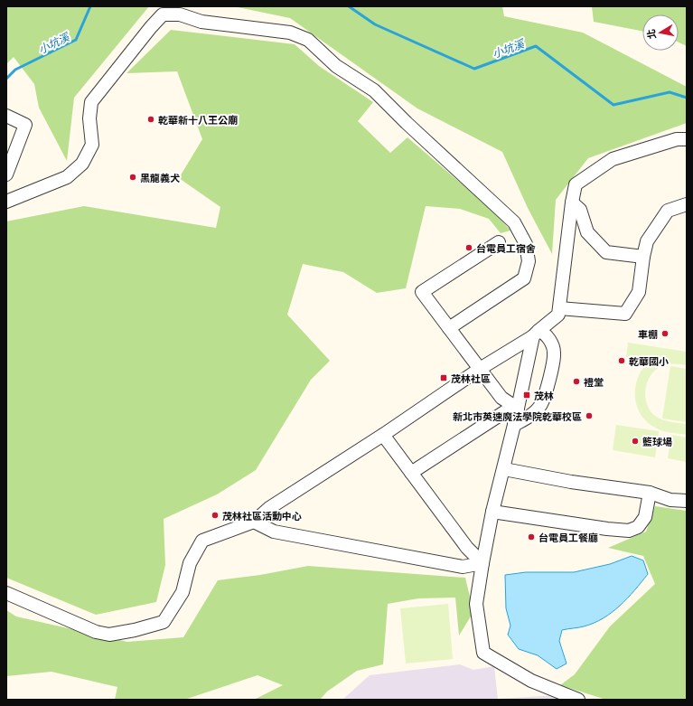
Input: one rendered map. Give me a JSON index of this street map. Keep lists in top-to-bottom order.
{
  "water": ["小坑溪"],
  "places": {
    "other": [
      "乾華新十八王公廟",
      "黑龍義犬",
      "台電員工宿舍",
      "車棚",
      "乾華國小",
      "禮堂",
      "新北市英速魔法學院乾華校區",
      "籃球場",
      "茂林社區活動中心",
      "台電員工餐廳"
    ],
    "transit": ["茂林社區", "茂林"]
  },
  "north": "left"
}
